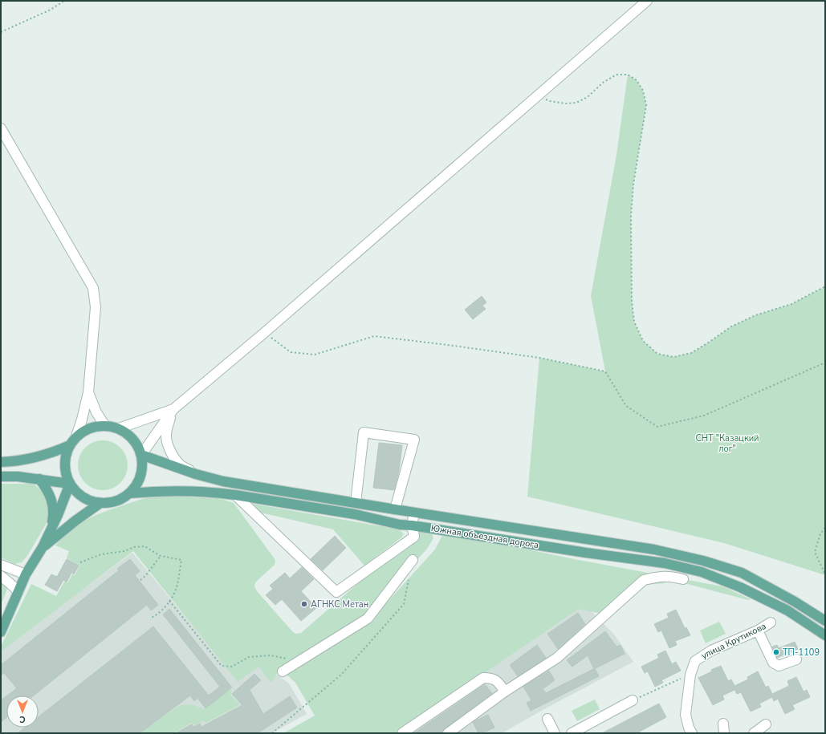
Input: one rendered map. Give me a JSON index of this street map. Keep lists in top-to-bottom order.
{
  "streets": {
    "main road": ["Южная объездная дорога"],
    "street": ["улица Крутикова"]
  },
  "parks": ["СНТ \"Казацкий лог\""],
  "places": ["АГНКС Метан", "ТП-1109"],
  "north": "bottom"
}
